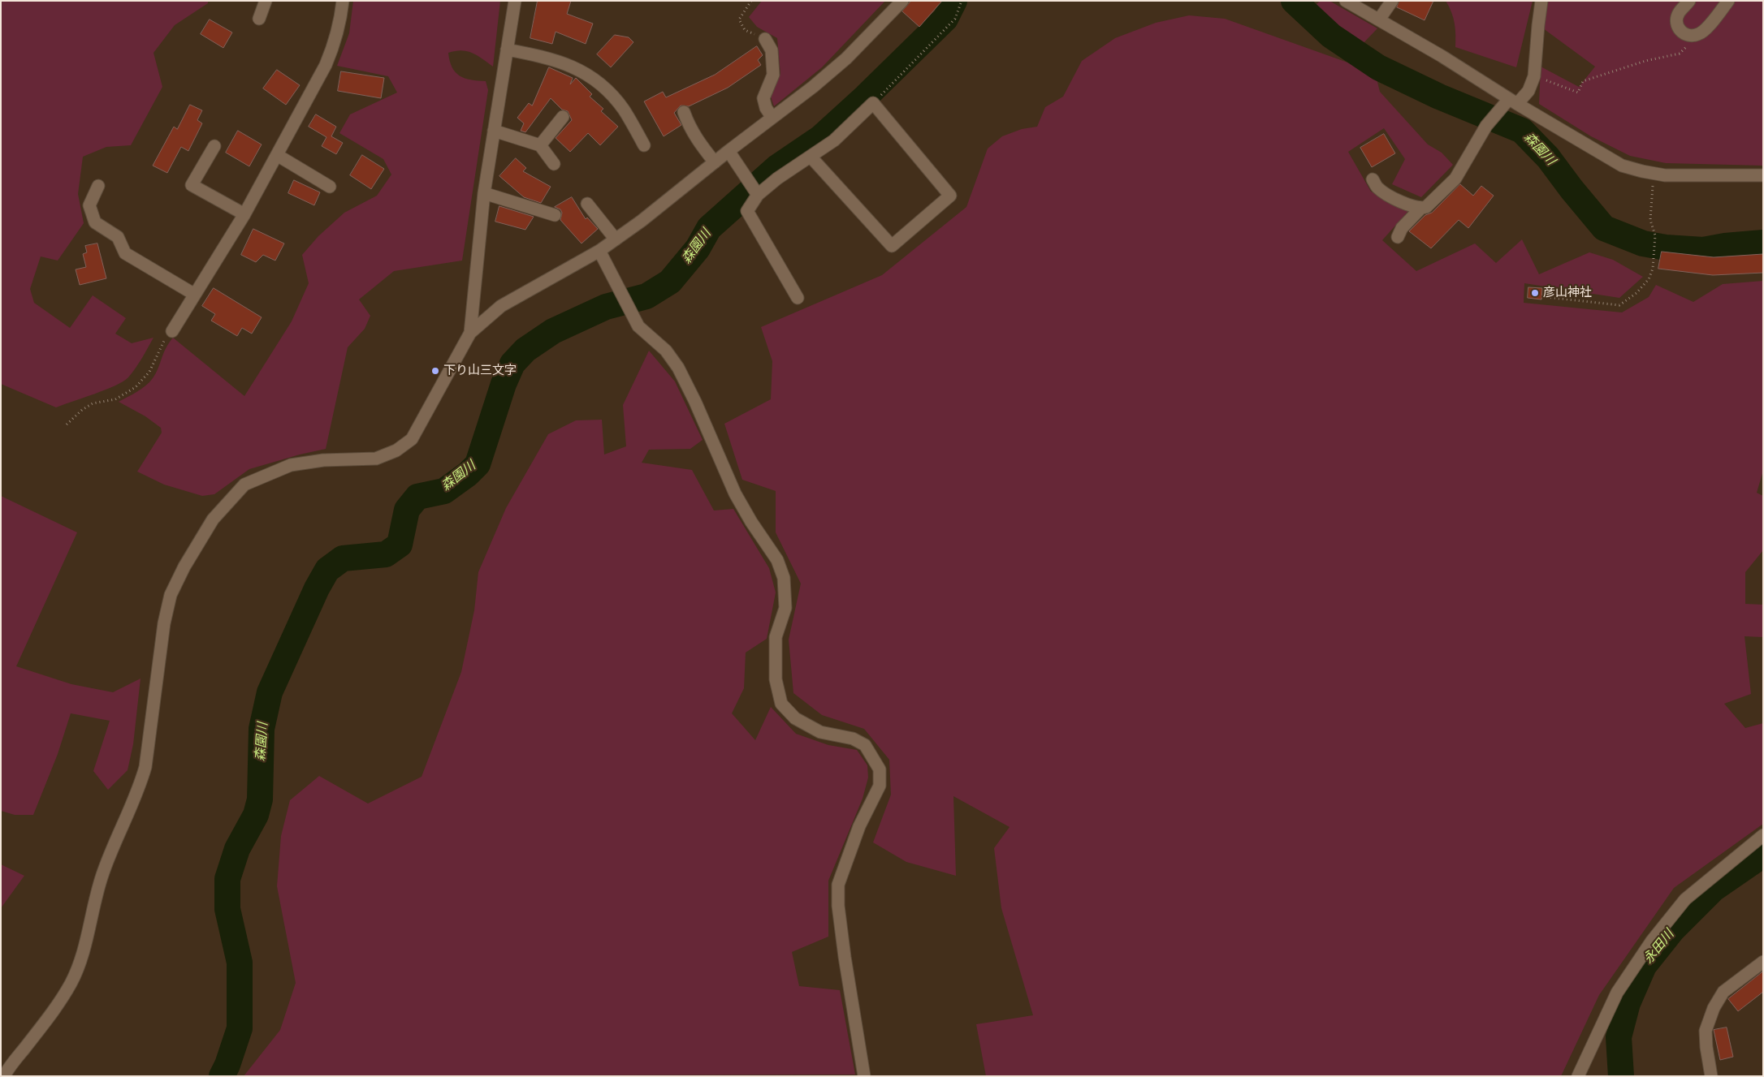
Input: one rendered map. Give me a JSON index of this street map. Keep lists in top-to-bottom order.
{
  "water": ["森園川", "永田川"],
  "places": ["彦山神社", "下り山三文字"]
}
